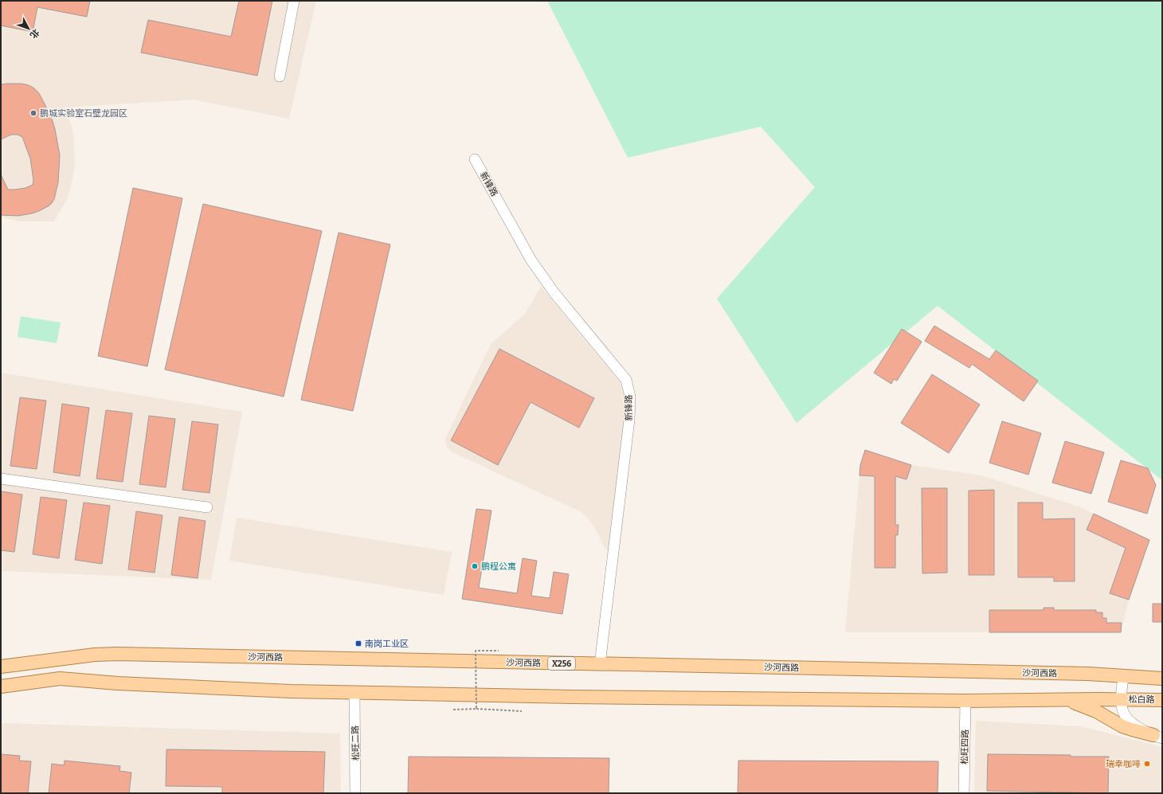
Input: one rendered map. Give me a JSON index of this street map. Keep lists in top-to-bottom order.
{
  "streets": {
    "main road": ["沙河西路", "X256", "松白路"],
    "street": ["新锋路", "松旺二路", "松旺四路"]
  },
  "crossings": [
    ["新锋路", "沙河西路"],
    ["沙河西路", "X256"]
  ],
  "places": {
    "other": ["鹏城实验室石壁龙园区", "鹏程公寓", "瑞幸咖啡"],
    "transit": ["南岗工业区"]
  },
  "north": "bottom right"
}
